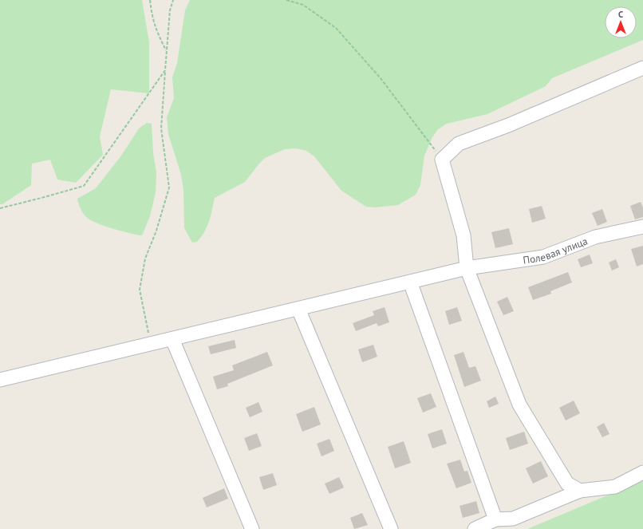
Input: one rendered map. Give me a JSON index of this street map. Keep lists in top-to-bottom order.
{
  "streets": {
    "street": ["Полевая улица"]
  },
  "north": "top"
}
